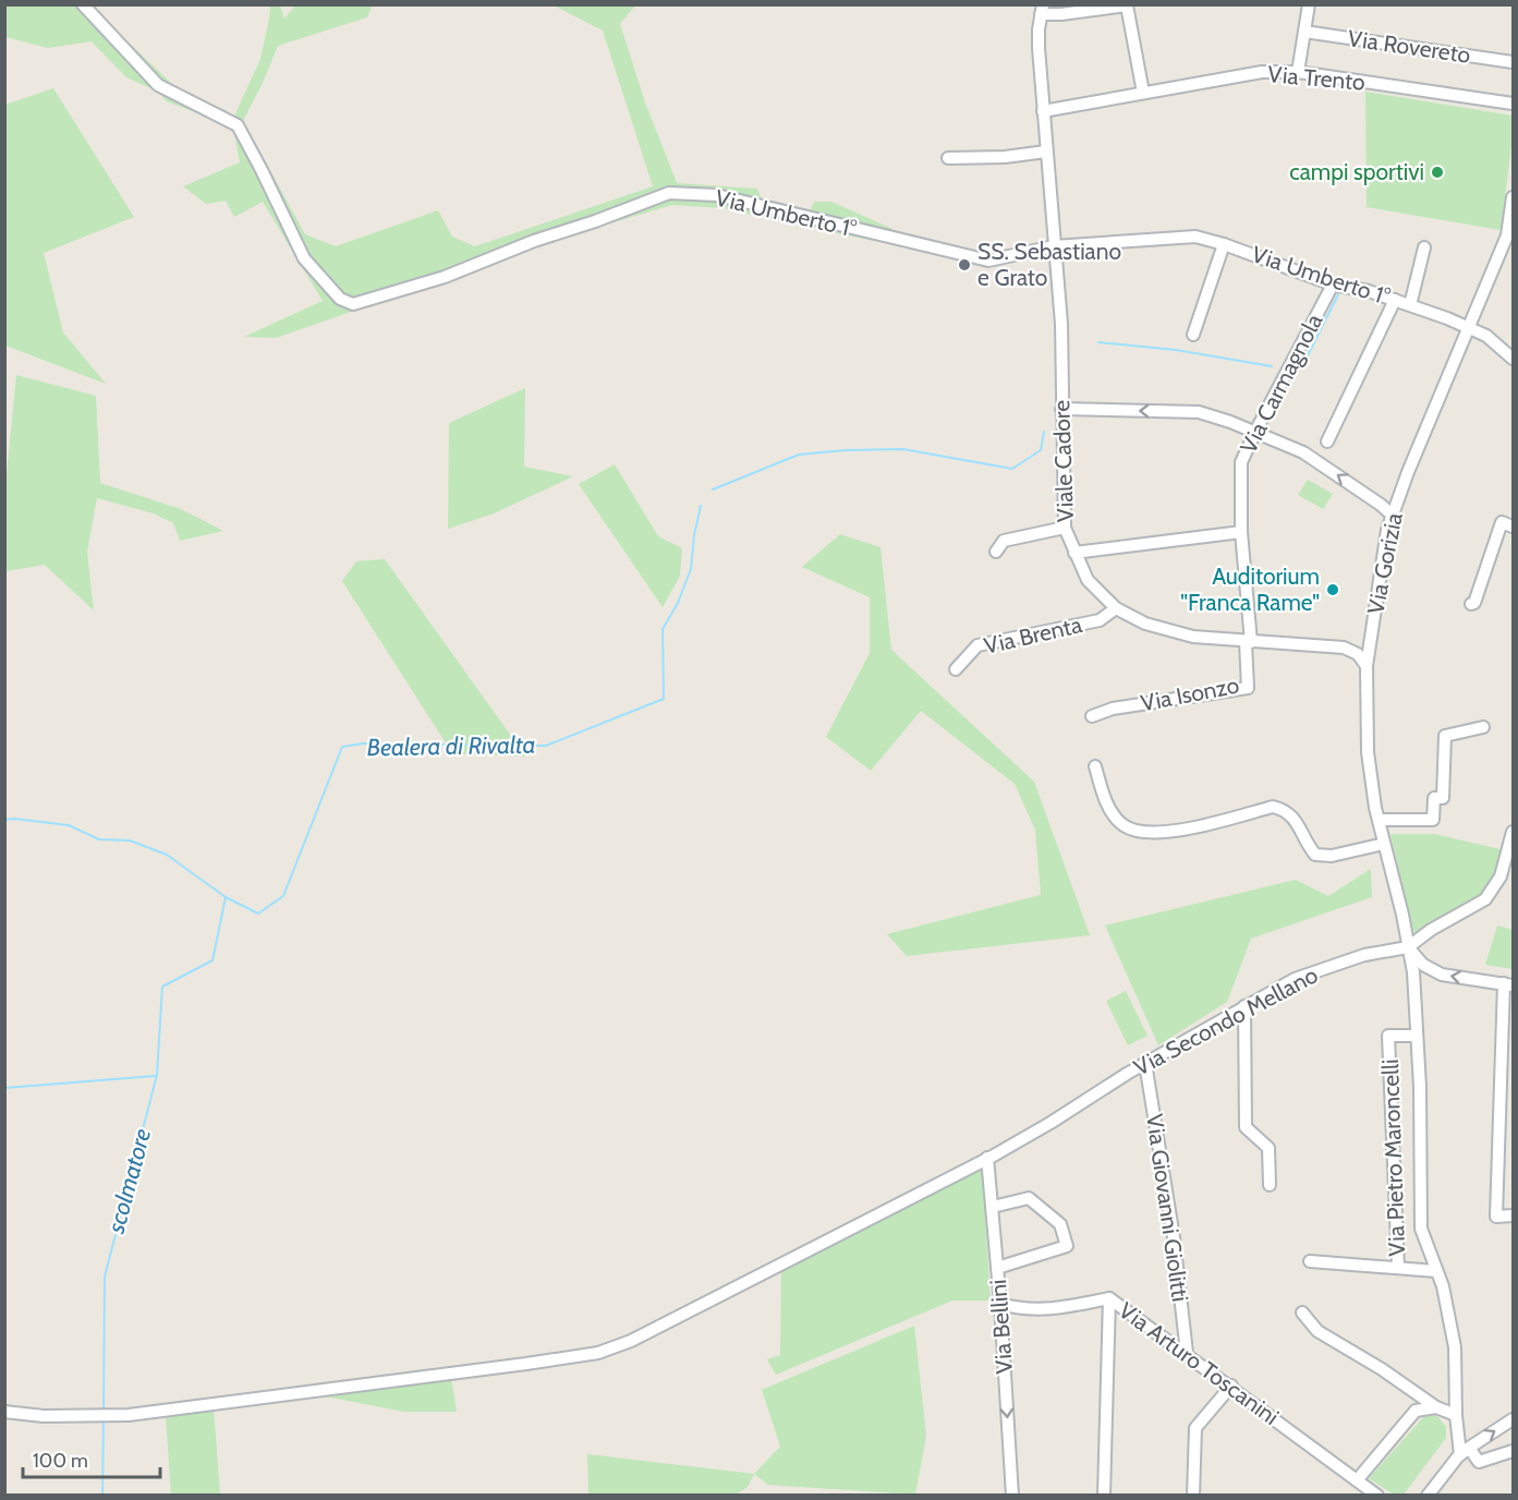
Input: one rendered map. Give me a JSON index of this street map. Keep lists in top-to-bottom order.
{
  "streets": {
    "street": [
      "Via Rovereto",
      "Via Trento",
      "Via Umberto 1°",
      "Via Carmagnola",
      "Viale Cadore",
      "Via Gorizia",
      "Via Brenta",
      "Via Isonzo",
      "Via Secondo Mellano",
      "Via Pietro Maroncelli",
      "Via Giovanni Giolitti",
      "Via Bellini",
      "Via Arturo Toscanini"
    ]
  },
  "crossings": [
    ["Via Trento", "Viale Cadore"],
    ["Via Umberto 1°", "Via Carmagnola"],
    ["Via Umberto 1°", "Viale Cadore"],
    ["Via Umberto 1°", "Via Gorizia"],
    ["Via Carmagnola", "Viale Cadore"],
    ["Via Carmagnola", "Via Isonzo"],
    ["Viale Cadore", "Via Gorizia"],
    ["Viale Cadore", "Via Brenta"],
    ["Viale Cadore", "Via Isonzo"],
    ["Via Gorizia", "Via Secondo Mellano"],
    ["Via Gorizia", "Via Pietro Maroncelli"],
    ["Via Secondo Mellano", "Via Pietro Maroncelli"],
    ["Via Secondo Mellano", "Via Giovanni Giolitti"],
    ["Via Secondo Mellano", "Via Bellini"],
    ["Via Giovanni Giolitti", "Via Arturo Toscanini"],
    ["Via Bellini", "Via Arturo Toscanini"]
  ],
  "water": ["Bealera di Rivalta", "scolmatore"],
  "places": ["campi sportivi", "SS. Sebastiano e Grato", "Auditorium \"Franca Rame\""],
  "scale_bar": "100 m"
}
